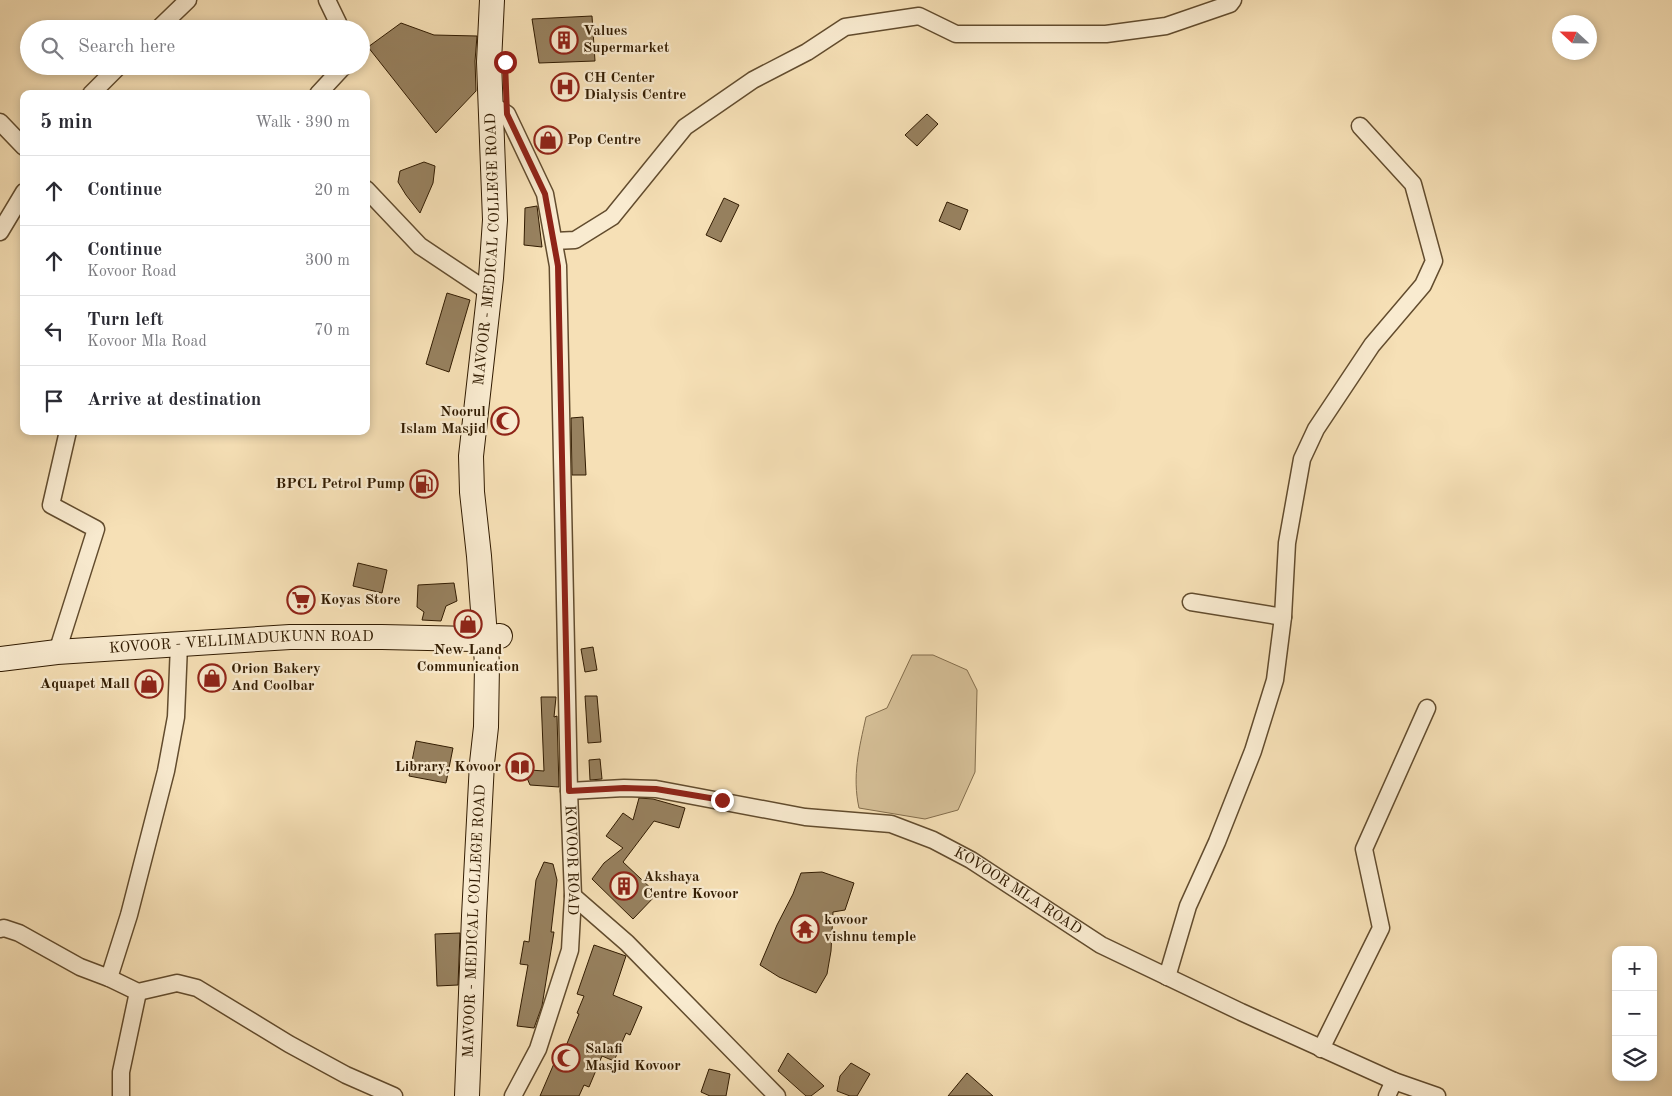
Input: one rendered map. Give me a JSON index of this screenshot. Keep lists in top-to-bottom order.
{
  "streets": {
    "main road": ["MAVOOR - MEDICAL COLLEGE ROAD", "KOVOOR - VELLIMADUKUNN ROAD"],
    "street": ["KOVOOR ROAD", "KOVOOR MLA ROAD"]
  },
  "crossings": [
    ["MAVOOR - MEDICAL COLLEGE ROAD", "KOVOOR - VELLIMADUKUNN ROAD"],
    ["MAVOOR - MEDICAL COLLEGE ROAD", "KOVOOR ROAD"],
    ["KOVOOR ROAD", "KOVOOR MLA ROAD"]
  ],
  "places": {
    "building": ["Values Supermarket", "Akshaya Centre Kovoor"],
    "hospital": ["CH Center Dialysis Centre"],
    "shop": [
      "Pop Centre",
      "New Land Communication",
      "Orion Bakery And Coolbar",
      "Aquapet Mall"
    ],
    "mosque": ["Noorul Islam Masjid", "Salafi Masjid Kovoor"],
    "fuel station": ["BPCL Petrol Pump"],
    "supermarket": ["Koyas Store"],
    "library": ["Library, Kovoor"],
    "temple": ["kovoor vishnu temple"]
  },
  "north": "left",
  "page": {
    "search": "Search here",
    "heading": ["5 min", "Walk · 390 m"],
    "list": [
      ["Continue", "20 m"],
      ["Continue", "Kovoor Road", "300 m"],
      ["Turn left", "Kovoor Mla Road", "70 m"],
      "Arrive at destination"
    ],
    "map_buttons": ["+", "−"]
  }
}
